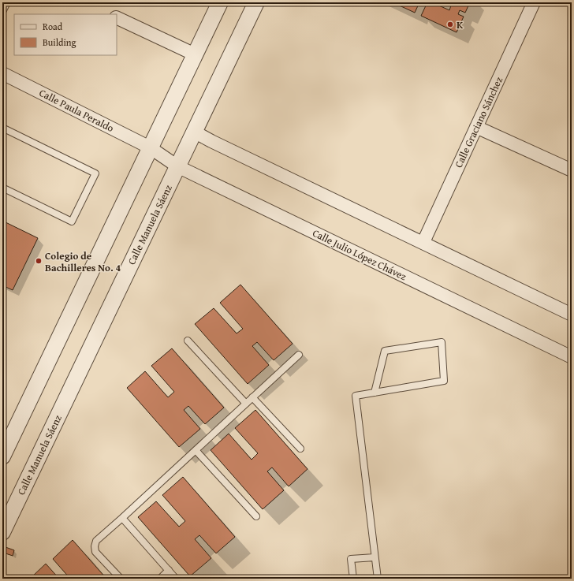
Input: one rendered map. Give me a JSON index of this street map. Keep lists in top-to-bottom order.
{
  "streets": {
    "street": [
      "Calle Paula Peraldo",
      "Calle Graciano Sánchez",
      "Calle Manuela Sáenz",
      "Calle Julio López Chávez"
    ]
  },
  "crossings": [
    ["Calle Paula Peraldo", "Calle Julio López Chávez"],
    ["Calle Manuela Sáenz", "Calle Julio López Chávez"]
  ],
  "places": ["K", "Colegio de Bachilleres No. 4"],
  "legend": ["Road", "Building"]
}
